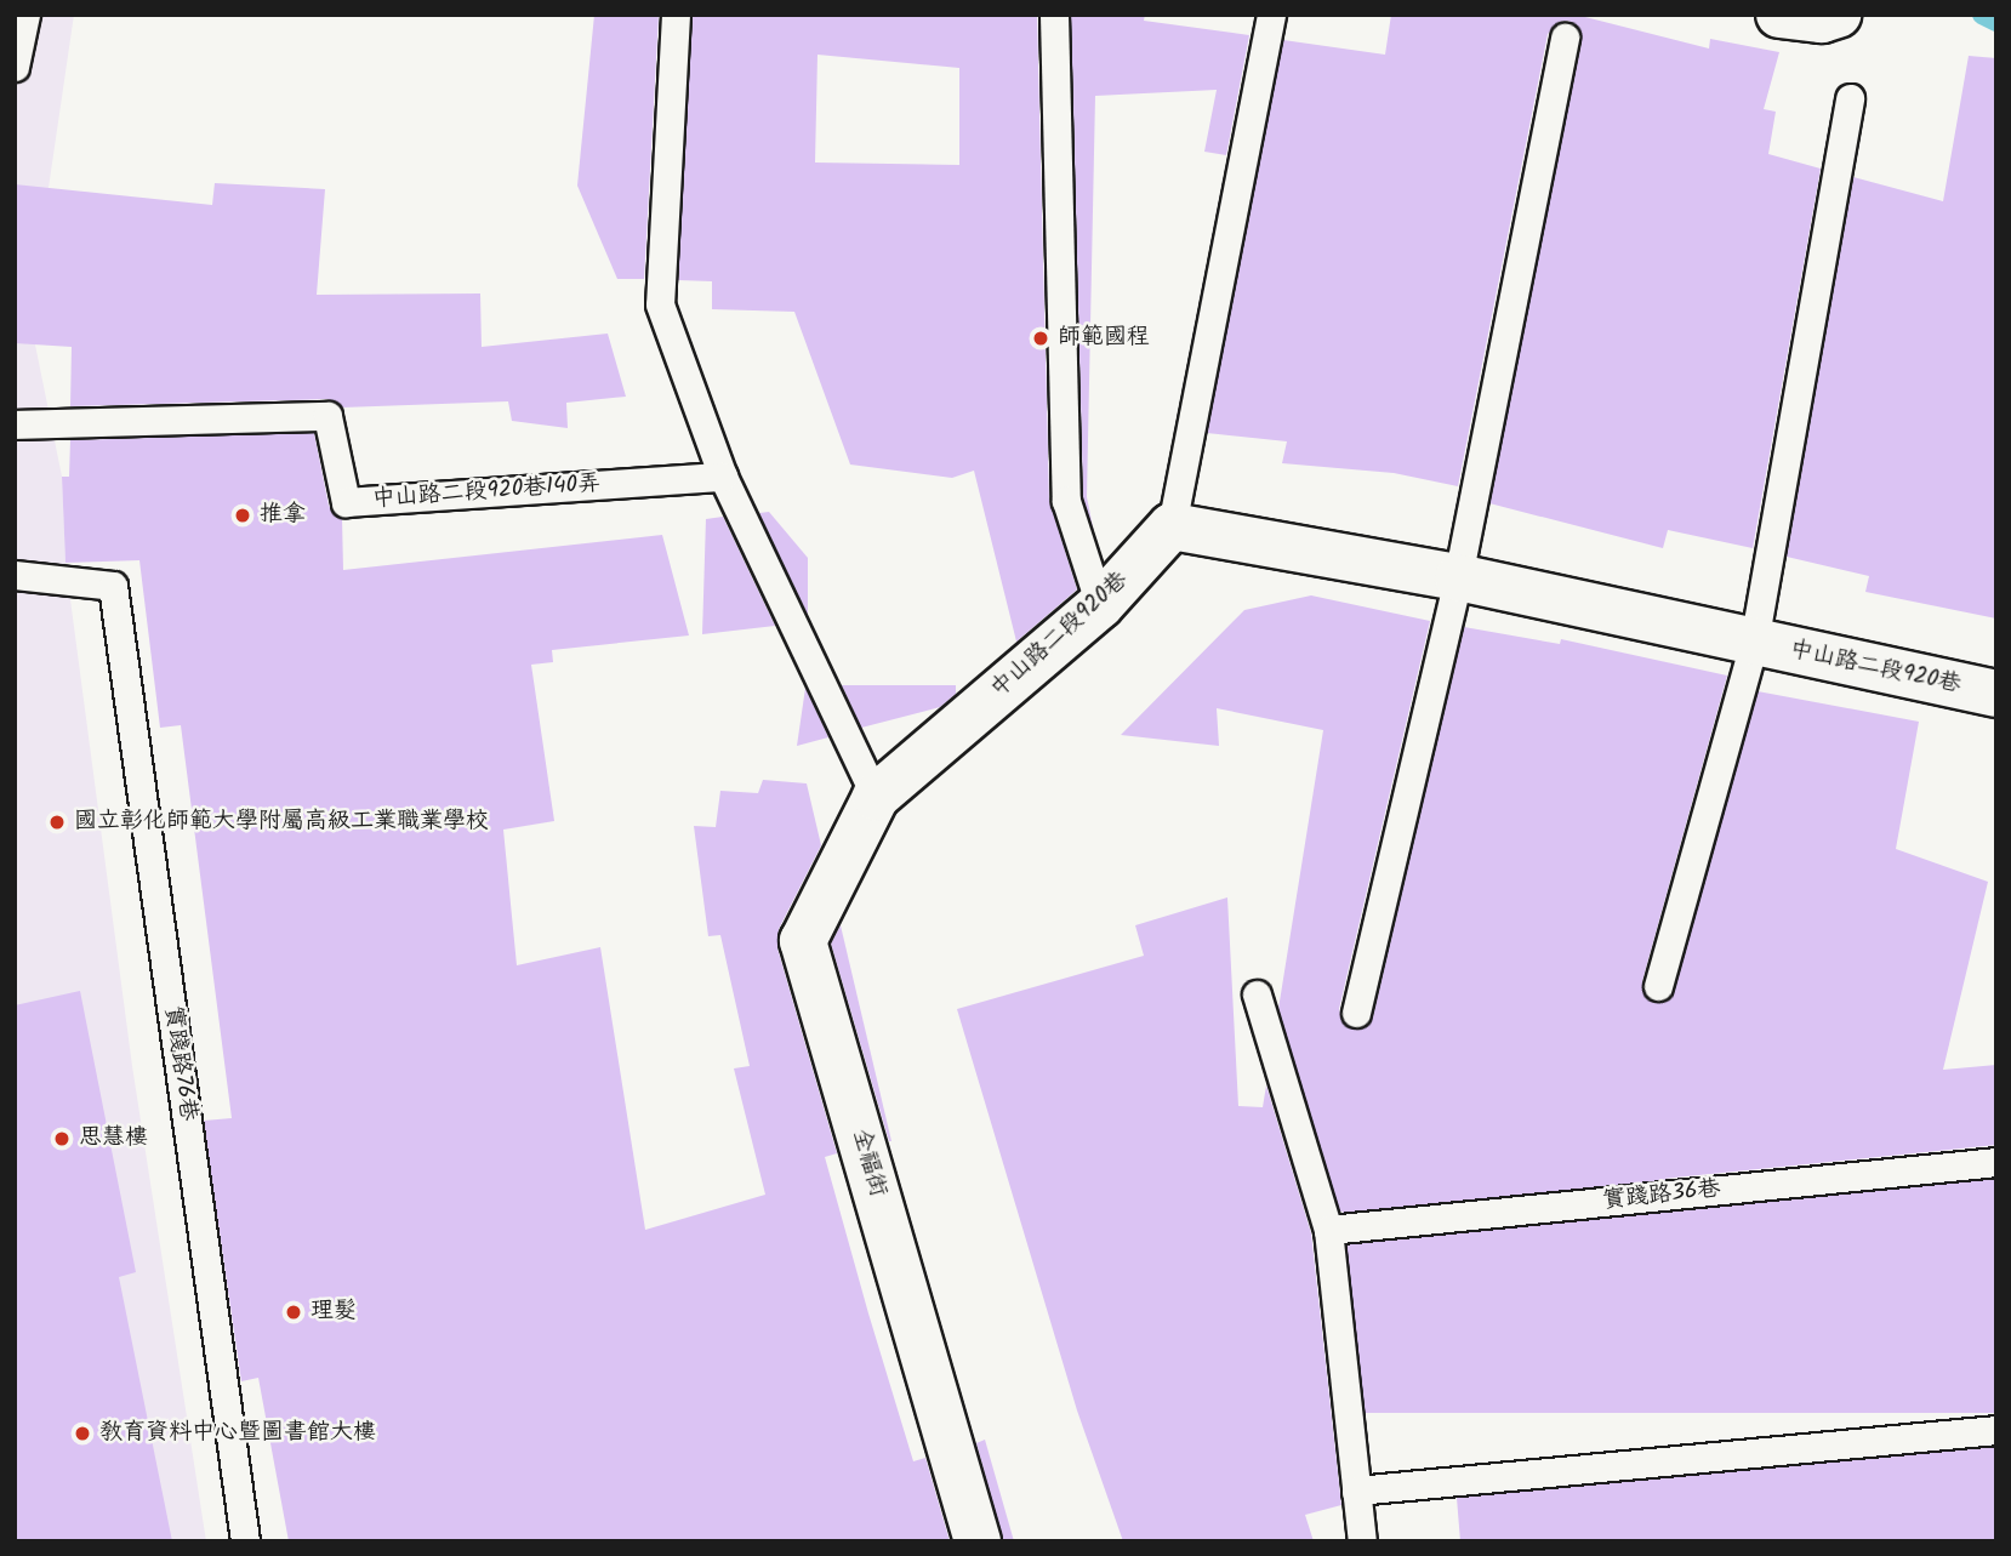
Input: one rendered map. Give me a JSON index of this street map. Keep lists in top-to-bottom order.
{
  "streets": {
    "street": ["中山路二段920巷", "全福街"],
    "lane": ["中山路二段920巷140弄", "實踐路76巷", "實踐路36巷"]
  },
  "crossings": [
    ["中山路二段920巷", "全福街"]
  ],
  "places": [
    "師範國程",
    "推拿",
    "國立彰化師範大學附屬高級工業職業學校",
    "思慧樓",
    "理髮",
    "教育資料中心暨圖書館大樓"
  ]
}
